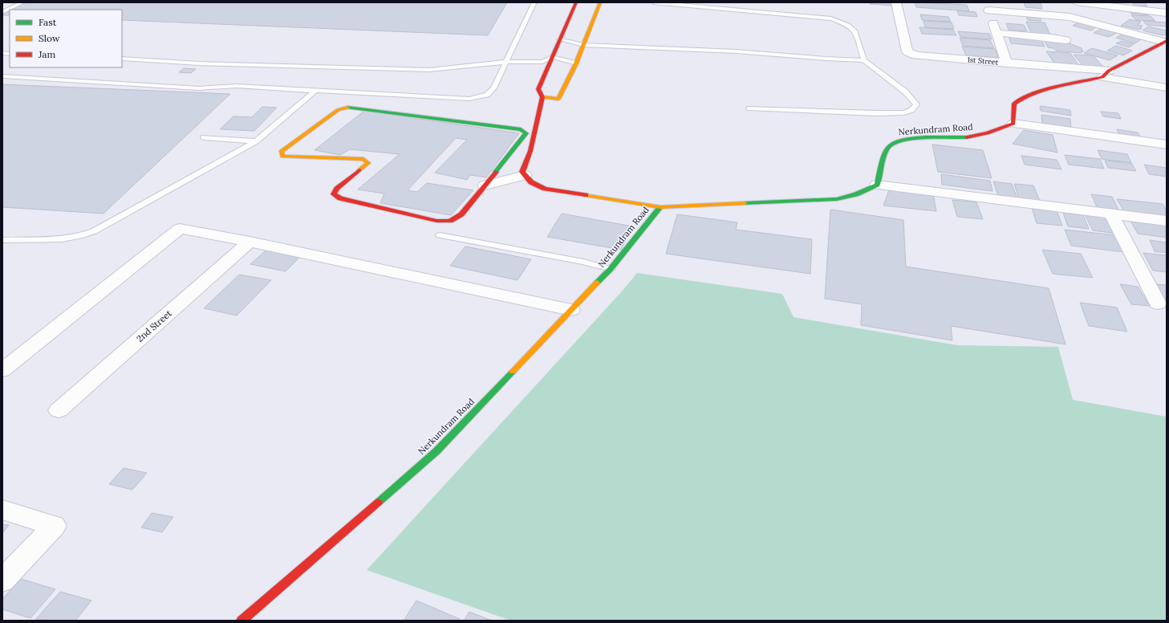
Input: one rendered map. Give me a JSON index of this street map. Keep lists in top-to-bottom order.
{
  "streets": {
    "street": ["1st Street", "Nerkundram Road", "2nd Street"]
  },
  "legend": ["Fast", "Slow", "Jam"]
}
